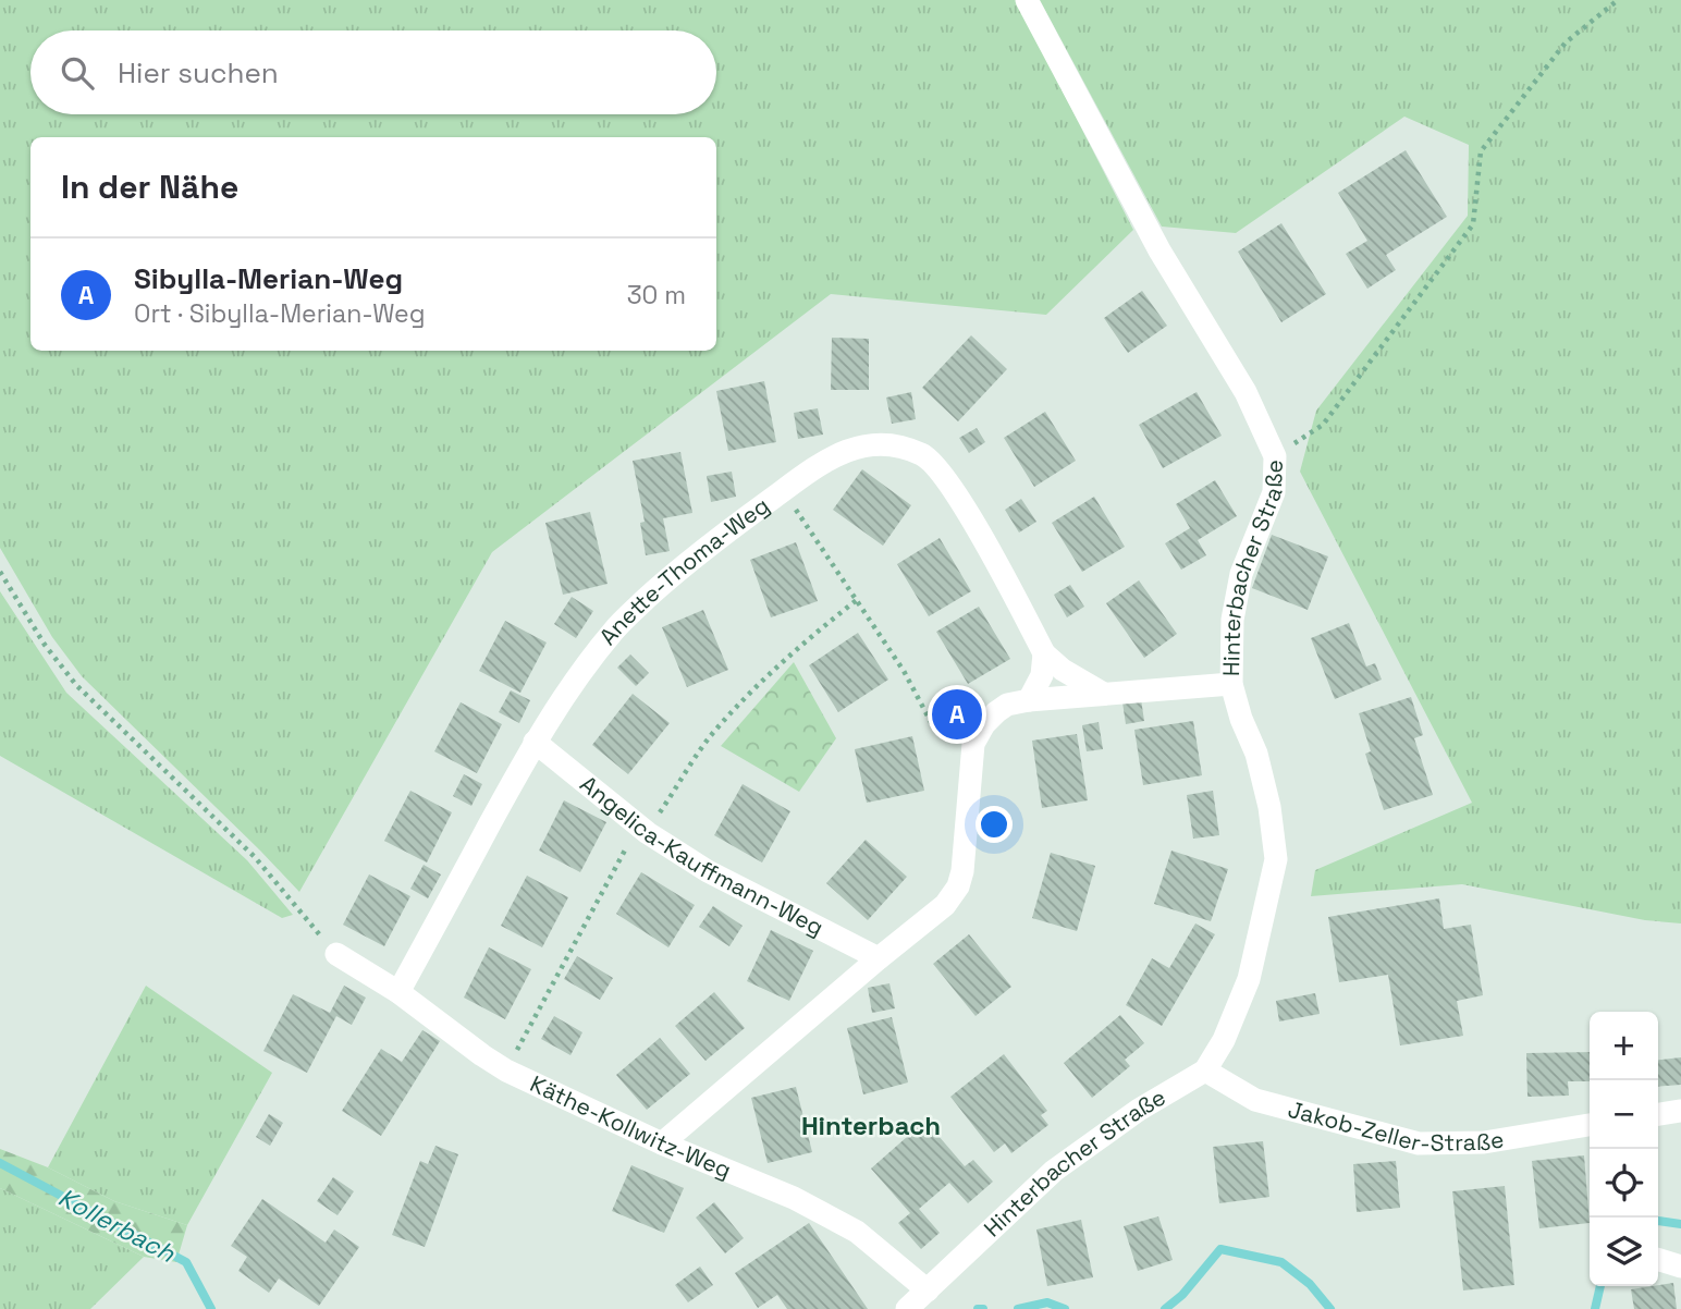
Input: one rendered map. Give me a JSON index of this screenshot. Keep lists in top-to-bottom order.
{
  "streets": {
    "street": [
      "Hinterbacher Straße",
      "Anette-Thoma-Weg",
      "Angelica-Kauffmann-Weg",
      "Jakob-Zeller-Straße",
      "Käthe-Kollwitz-Weg"
    ]
  },
  "crossings": [
    ["Hinterbacher Straße", "Jakob-Zeller-Straße"],
    ["Hinterbacher Straße", "Käthe-Kollwitz-Weg"],
    ["Anette-Thoma-Weg", "Angelica-Kauffmann-Weg"],
    ["Anette-Thoma-Weg", "Käthe-Kollwitz-Weg"]
  ],
  "districts": ["Hinterbach"],
  "water": ["Kollerbach"],
  "page": {
    "search": "Hier suchen",
    "heading": "In der Nähe",
    "list": [
      {
        "mark": "A",
        "name": "Sibylla-Merian-Weg",
        "note": "Ort · Sibylla-Merian-Weg",
        "value": "30 m"
      }
    ],
    "pins": "A",
    "map_buttons": ["+", "−"]
  }
}
